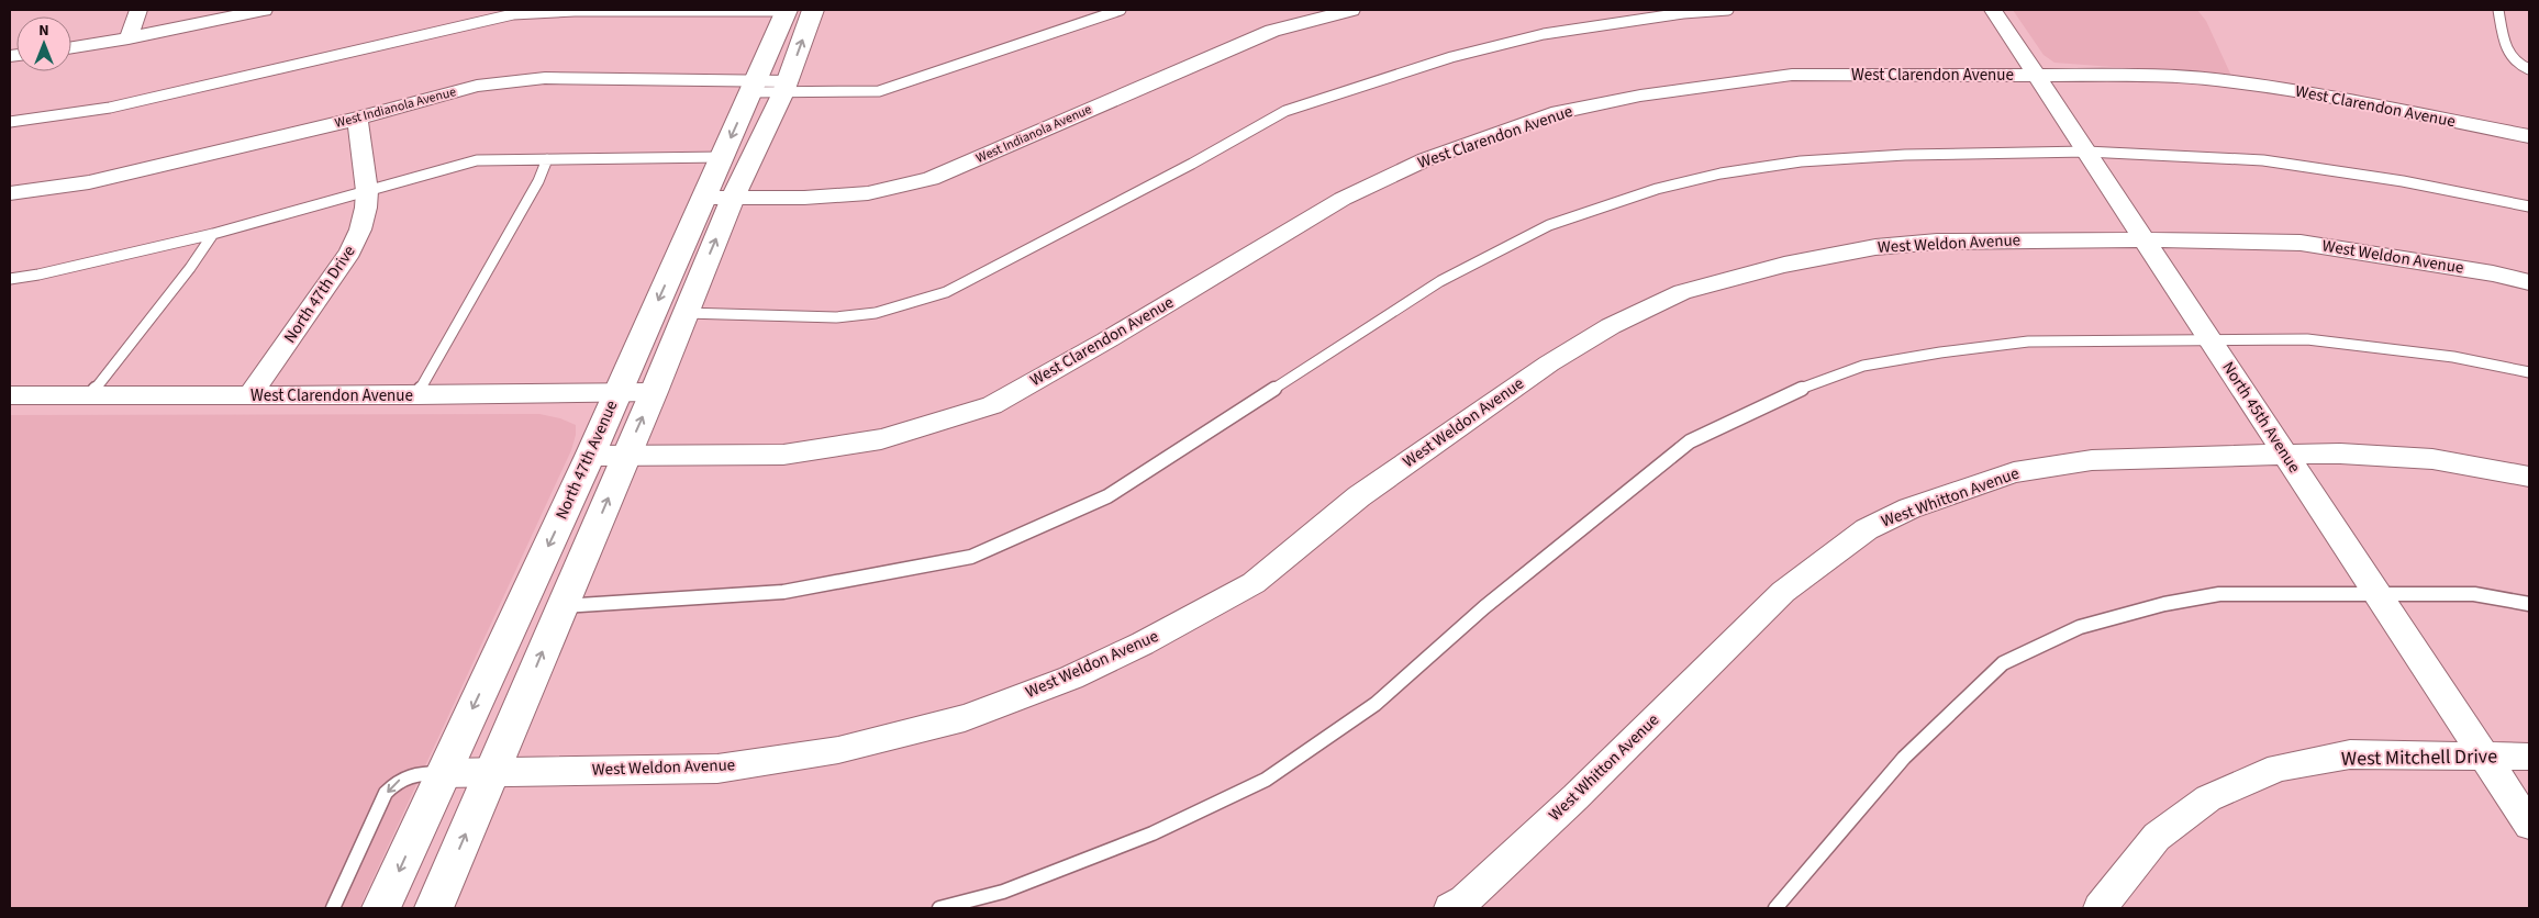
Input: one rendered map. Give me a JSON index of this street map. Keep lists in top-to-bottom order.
{
  "streets": {
    "street": [
      "West Clarendon Avenue",
      "West Indianola Avenue",
      "West Weldon Avenue",
      "North 47th Drive",
      "North 45th Avenue",
      "North 47th Avenue",
      "West Whitton Avenue",
      "West Mitchell Drive"
    ]
  },
  "crossings": [
    ["West Clarendon Avenue", "North 47th Drive"],
    ["West Clarendon Avenue", "North 45th Avenue"],
    ["West Clarendon Avenue", "North 47th Avenue"],
    ["West Indianola Avenue", "North 47th Drive"],
    ["West Indianola Avenue", "North 47th Avenue"],
    ["West Weldon Avenue", "North 45th Avenue"],
    ["West Weldon Avenue", "North 47th Avenue"],
    ["North 45th Avenue", "West Whitton Avenue"],
    ["North 45th Avenue", "West Mitchell Drive"]
  ],
  "north": "top"
}
